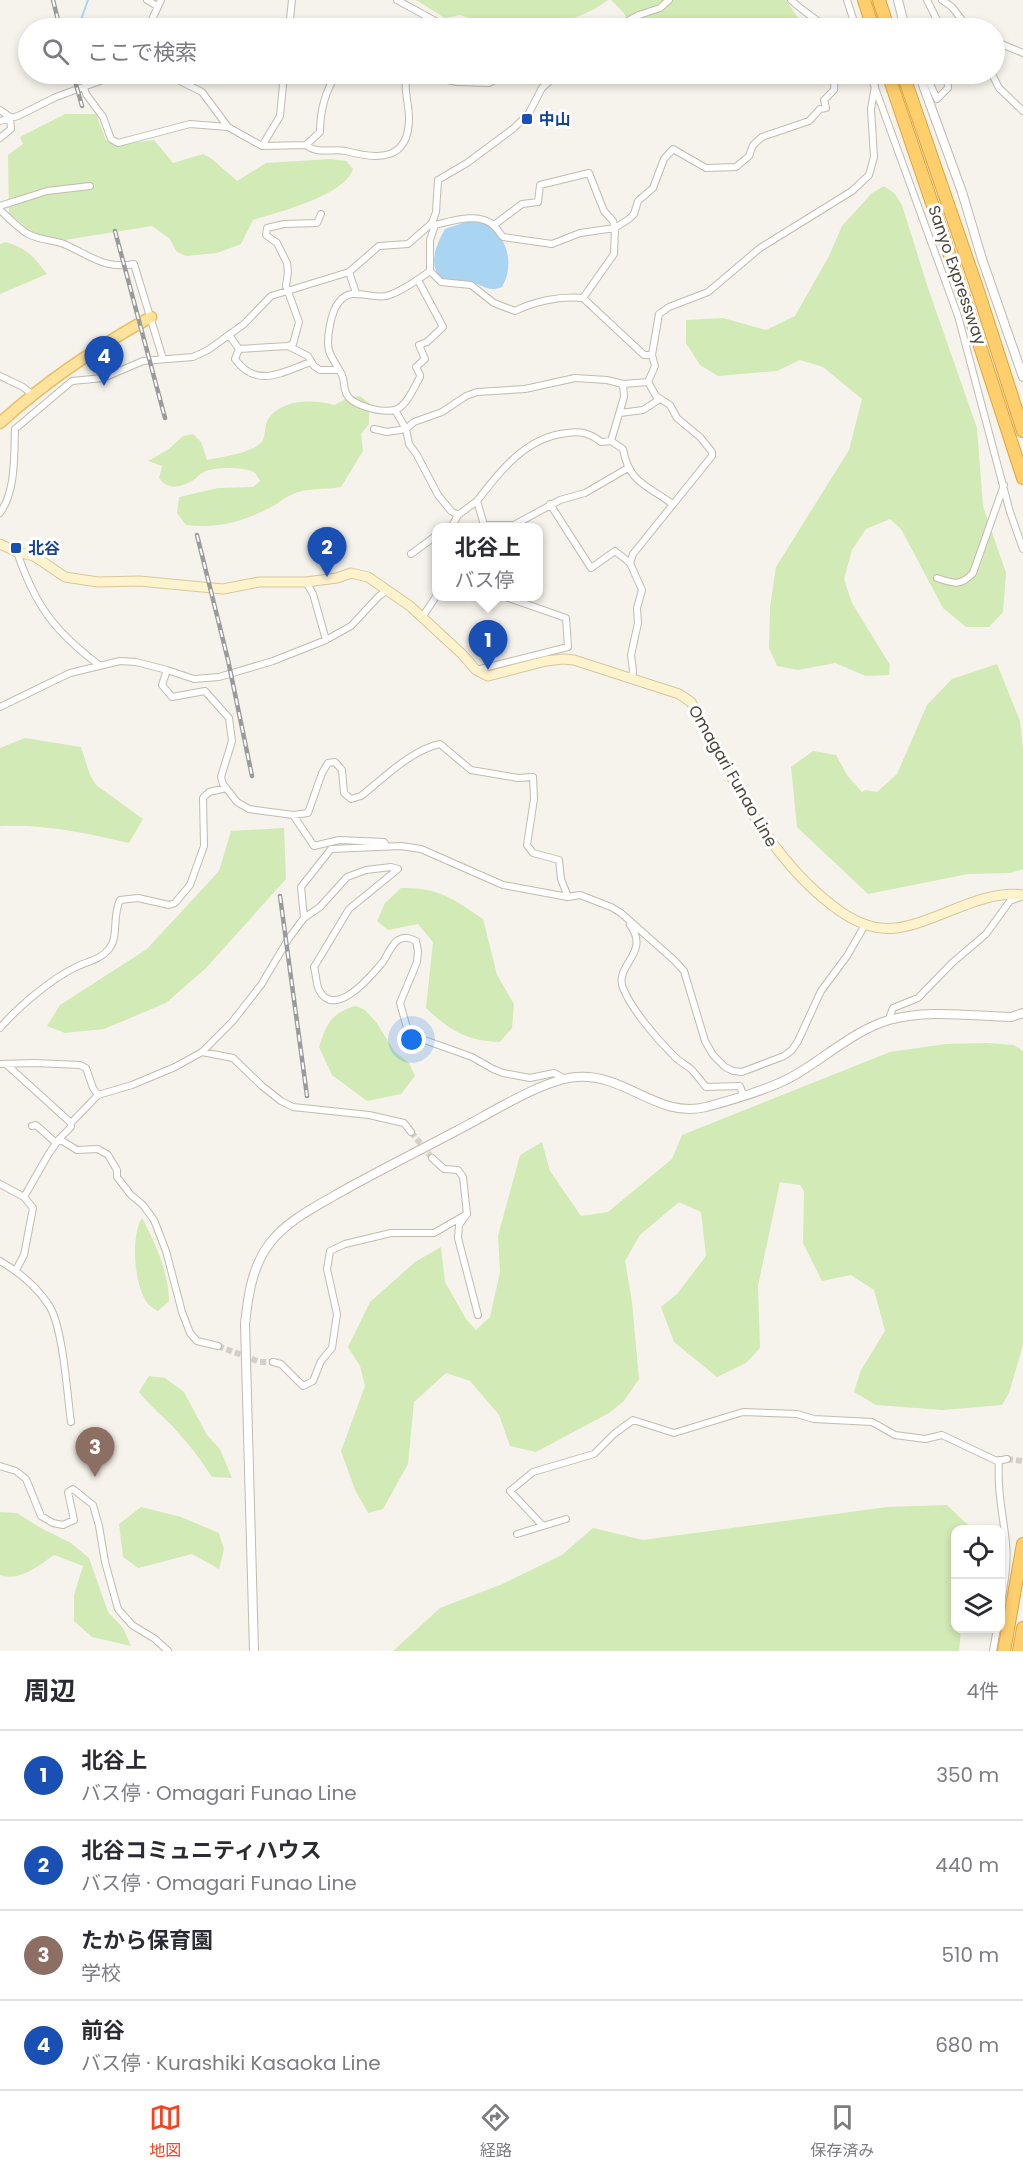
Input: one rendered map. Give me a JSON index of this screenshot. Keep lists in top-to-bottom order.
{
  "streets": {
    "highway": ["Sanyo Expressway"],
    "main road": ["Omagari Funao Line"]
  },
  "places": {
    "transit": ["中山", "北谷"]
  },
  "page": {
    "search": "ここで検索",
    "pins": [
      "4",
      "2",
      "1",
      "3"
    ],
    "popup": ["北谷上", "バス停"],
    "heading": ["周辺", "4件"],
    "list": [
      {
        "mark": "1",
        "name": "北谷上",
        "note": "バス停 · Omagari Funao Line",
        "value": "350 m"
      },
      {
        "mark": "2",
        "name": "北谷コミュニティハウス",
        "note": "バス停 · Omagari Funao Line",
        "value": "440 m"
      },
      {
        "mark": "3",
        "name": "たから保育園",
        "note": "学校",
        "value": "510 m"
      },
      {
        "mark": "4",
        "name": "前谷",
        "note": "バス停 · Kurashiki Kasaoka Line",
        "value": "680 m"
      }
    ],
    "nav": ["地図", "経路", "保存済み"]
  }
}
